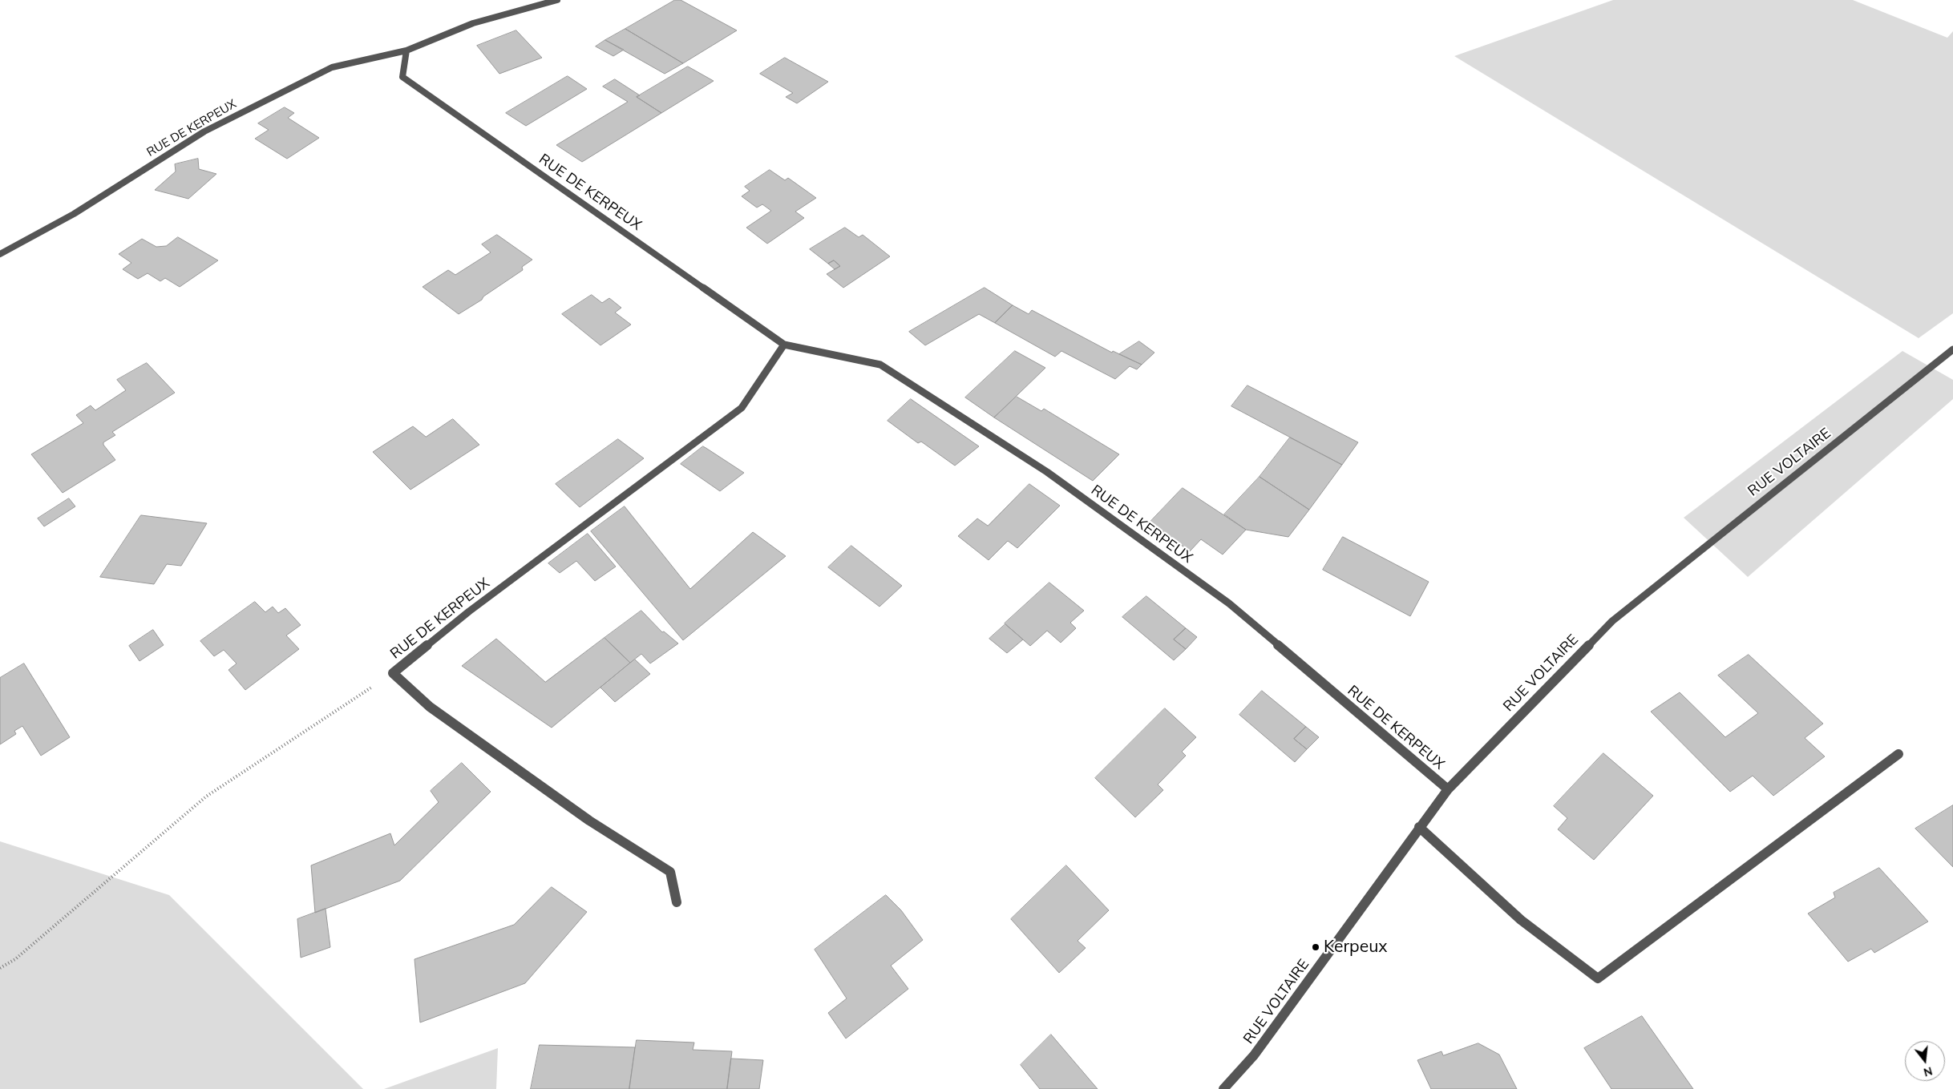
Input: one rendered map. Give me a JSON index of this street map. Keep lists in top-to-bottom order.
{
  "streets": {
    "street": ["RUE DE KERPEUX", "RUE VOLTAIRE"]
  },
  "crossings": [
    ["RUE DE KERPEUX", "RUE VOLTAIRE"]
  ],
  "places": ["Kerpeux"],
  "north": "bottom"
}
